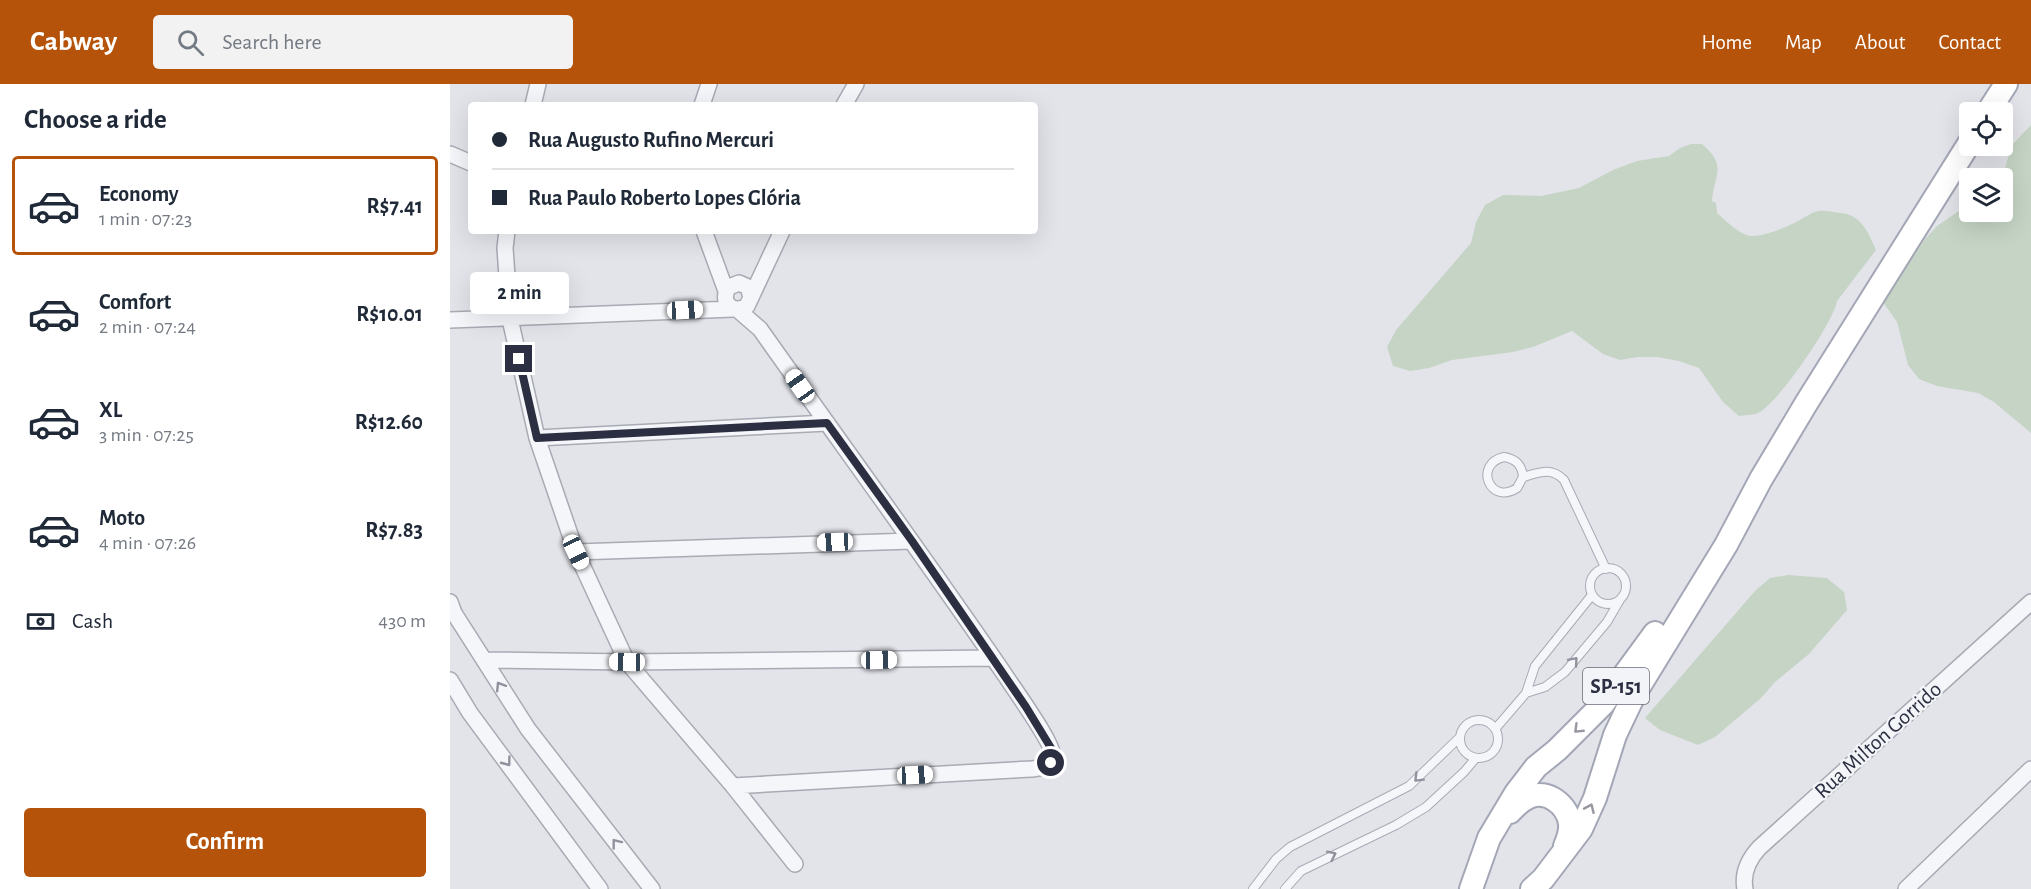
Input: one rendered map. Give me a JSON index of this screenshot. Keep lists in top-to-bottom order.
{
  "streets": {
    "main road": ["SP-151"],
    "street": ["Rua Milton Gorrido"]
  },
  "page": {
    "header": "Cabway",
    "search": "Search here",
    "nav": [
      "Home",
      "Map",
      "About",
      "Contact"
    ],
    "heading": "Choose a ride",
    "banner": ["Rua Augusto Rufino Mercuri", "Rua Paulo Roberto Lopes Glória"],
    "list": [
      {
        "name": "Economy",
        "note": "1 min · 07:23",
        "value": "R$7.41"
      },
      {
        "name": "Comfort",
        "note": "2 min · 07:24",
        "value": "R$10.01"
      },
      {
        "name": "XL",
        "note": "3 min · 07:25",
        "value": "R$12.60"
      },
      {
        "name": "Moto",
        "note": "4 min · 07:26",
        "value": "R$7.83"
      }
    ],
    "bubble": "2 min",
    "pay": ["Cash", "430 m"],
    "buttons": "Confirm"
  }
}
